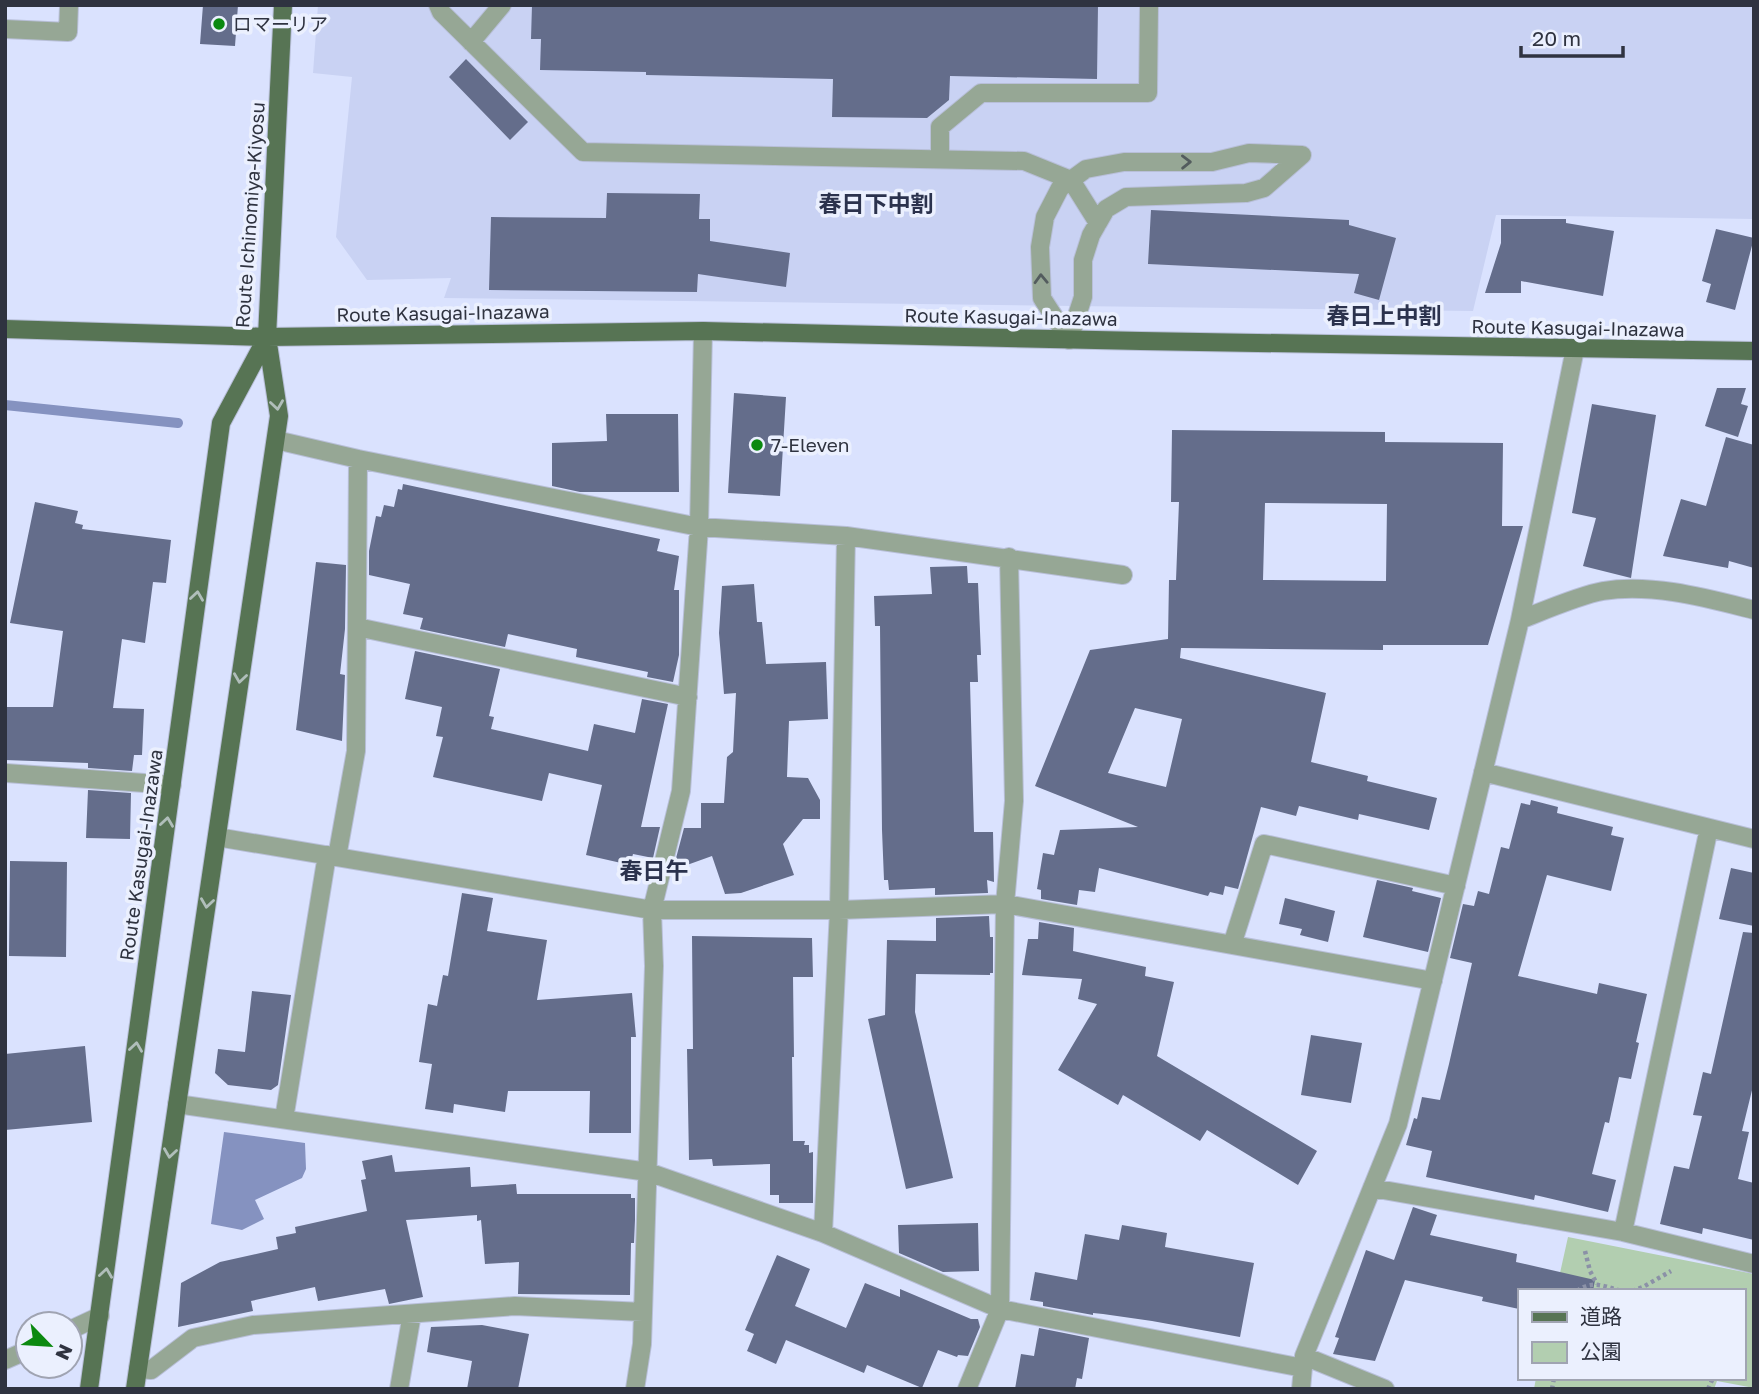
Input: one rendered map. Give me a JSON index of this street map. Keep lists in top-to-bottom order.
{
  "streets": {
    "main road": ["Route Ichinomiya-Kiyosu", "Route Kasugai-Inazawa"]
  },
  "crossings": [
    ["Route Ichinomiya-Kiyosu", "Route Kasugai-Inazawa"]
  ],
  "districts": ["春日下中割", "春日上中割", "春日午"],
  "places": ["ロマーリア", "7-Eleven"],
  "legend": ["道路", "公園"],
  "scale_bar": "20 m",
  "north": "bottom right"
}
